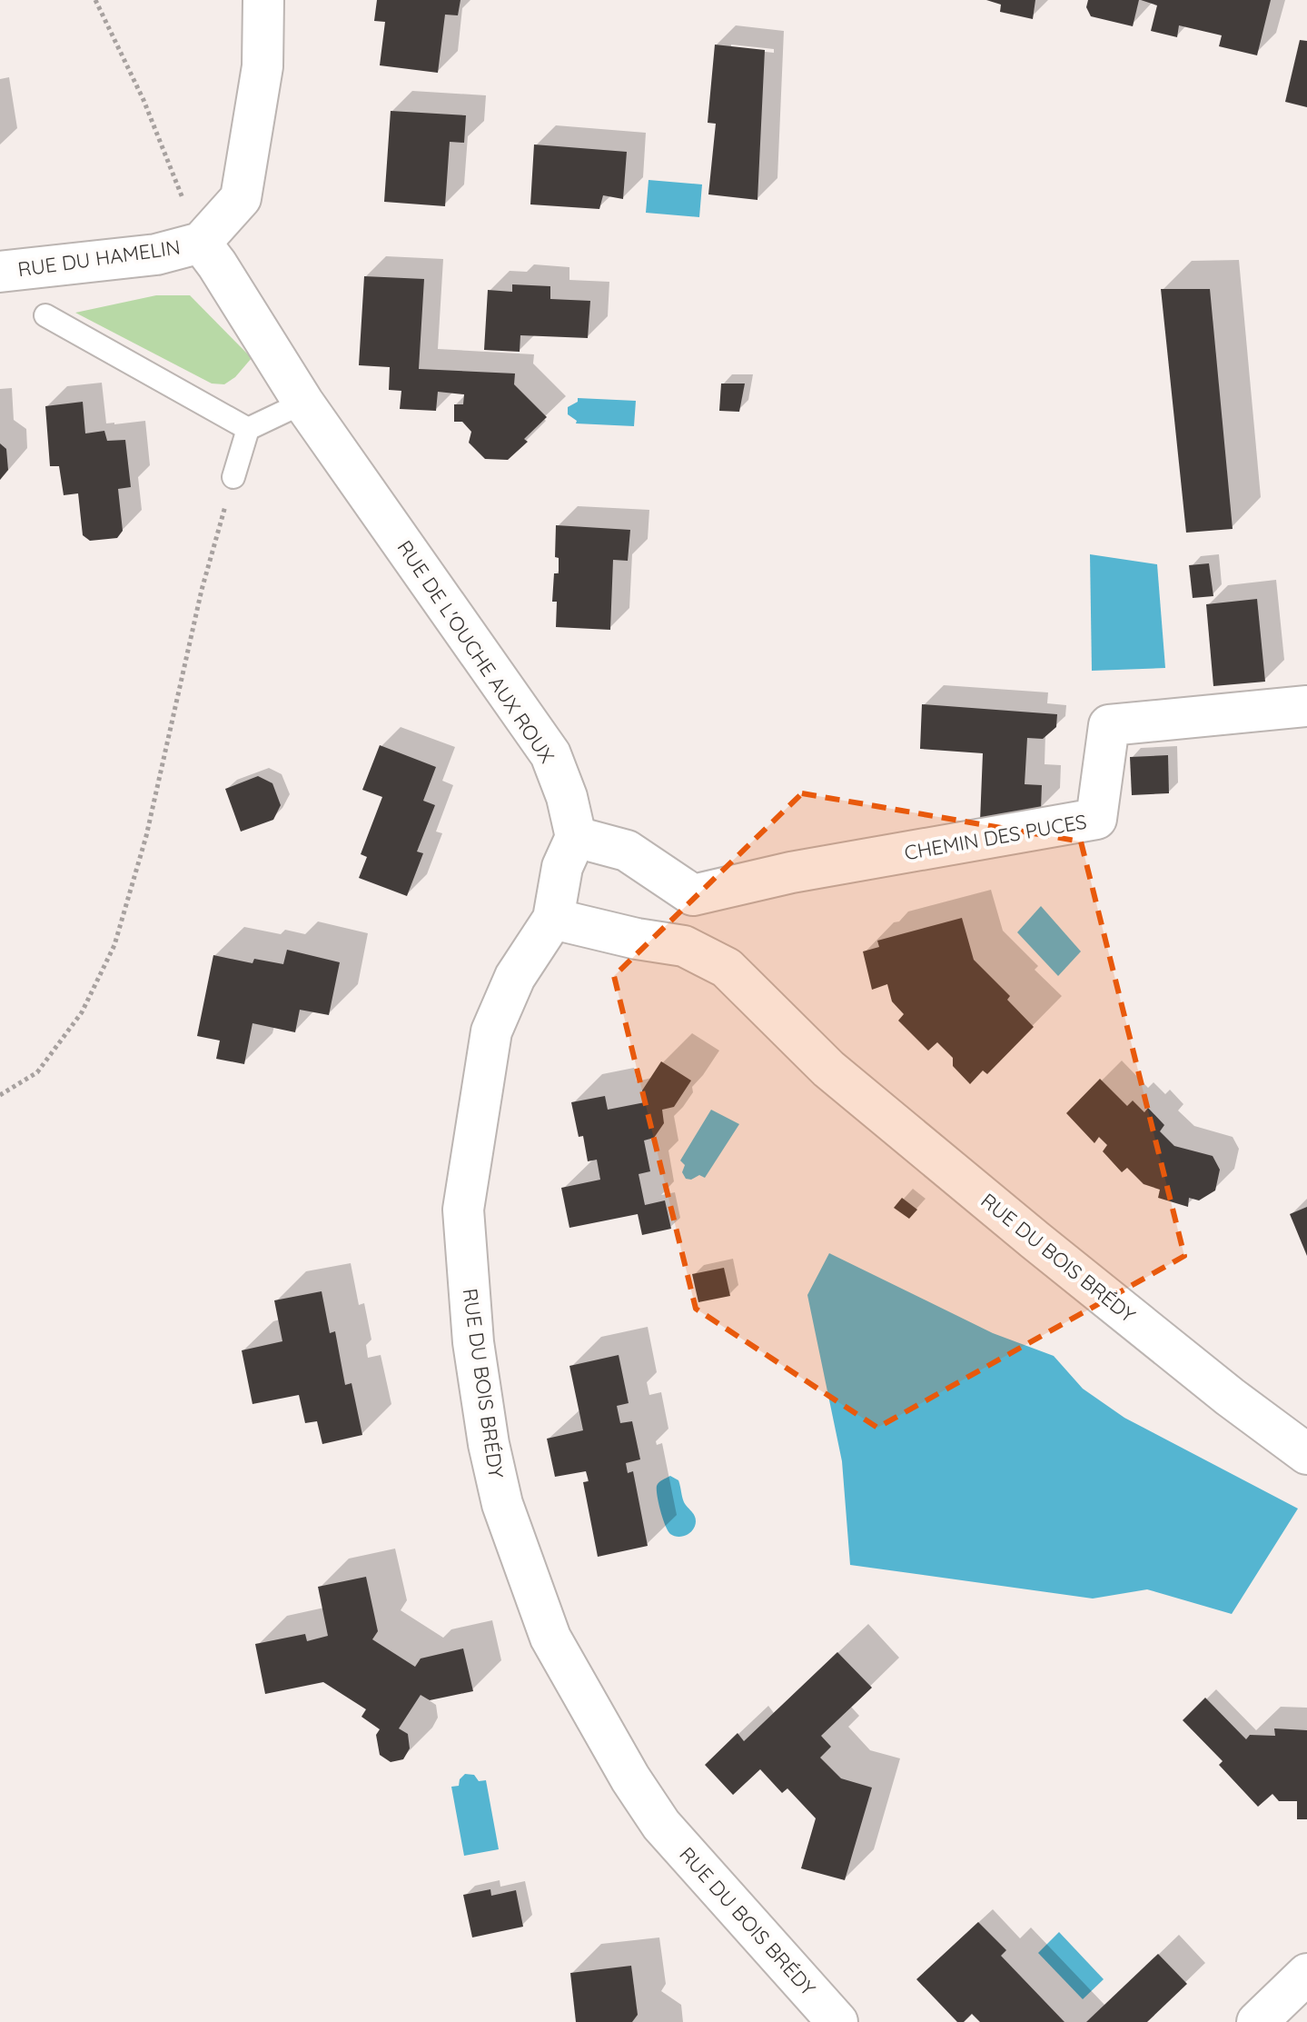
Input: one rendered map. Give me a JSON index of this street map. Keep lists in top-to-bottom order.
{
  "streets": {
    "street": [
      "RUE DU HAMELIN",
      "RUE DE L'OUCHE AUX ROUX",
      "CHEMIN DES PUCES",
      "RUE DU BOIS BRÉDY"
    ]
  },
  "crossings": [
    ["RUE DU HAMELIN", "RUE DE L'OUCHE AUX ROUX"],
    ["RUE DE L'OUCHE AUX ROUX", "CHEMIN DES PUCES"],
    ["RUE DE L'OUCHE AUX ROUX", "RUE DU BOIS BRÉDY"],
    ["CHEMIN DES PUCES", "RUE DU BOIS BRÉDY"]
  ]
}
